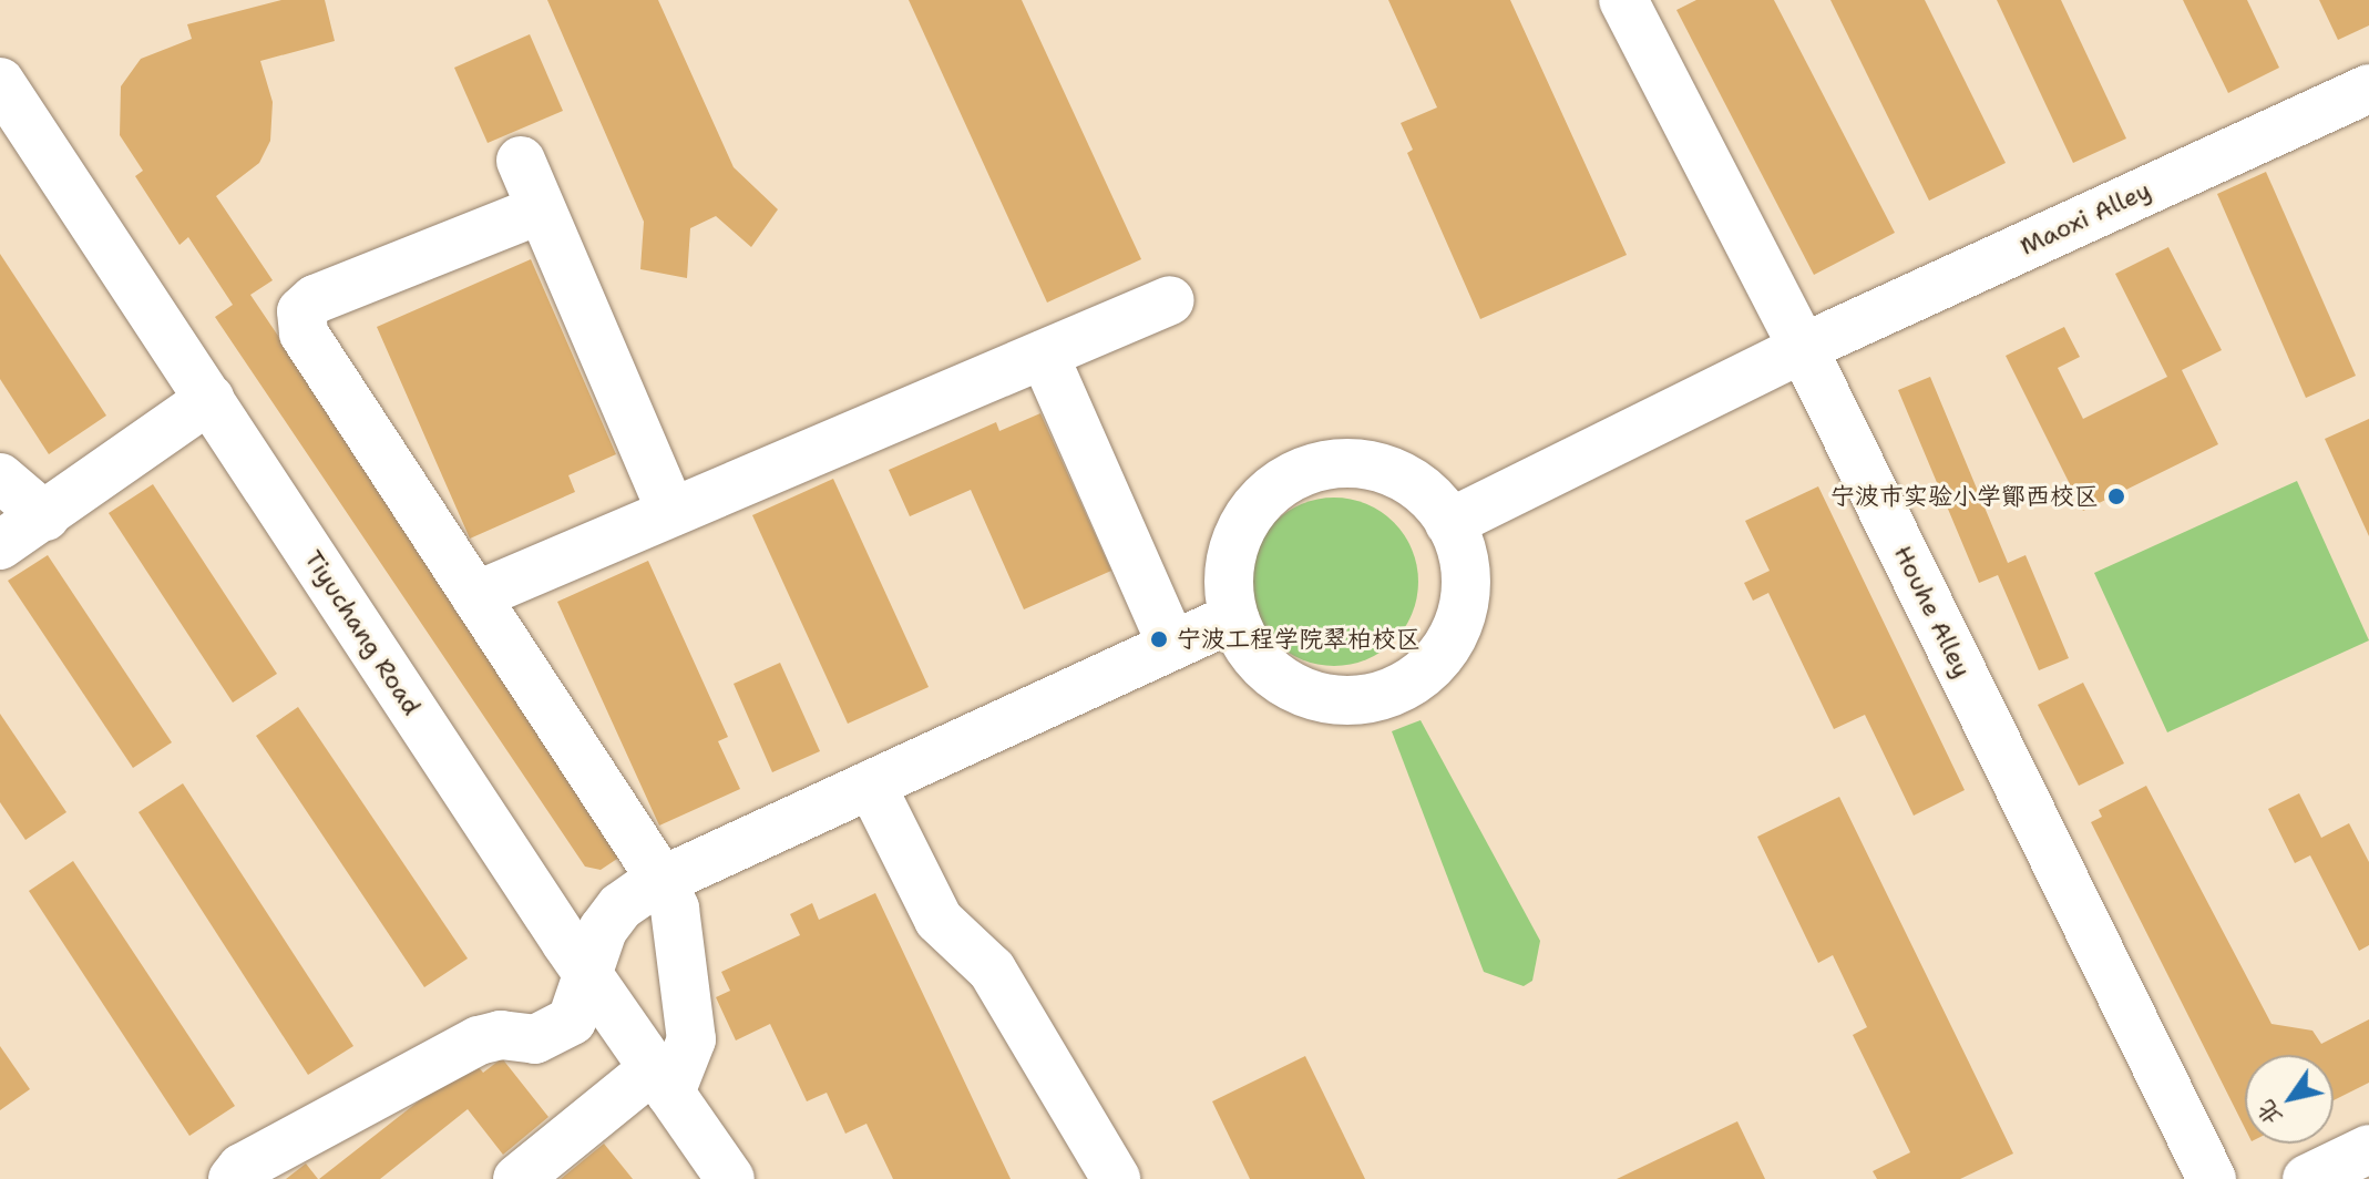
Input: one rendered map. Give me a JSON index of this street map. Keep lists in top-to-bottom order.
{
  "streets": {
    "street": ["Maoxi Alley", "Houhe Alley", "Tiyuchang Road"]
  },
  "crossings": [
    ["Maoxi Alley", "Houhe Alley"]
  ],
  "places": ["宁波市实验小学鄮西校区", "宁波工程学院翠柏校区"],
  "north": "bottom left"
}
